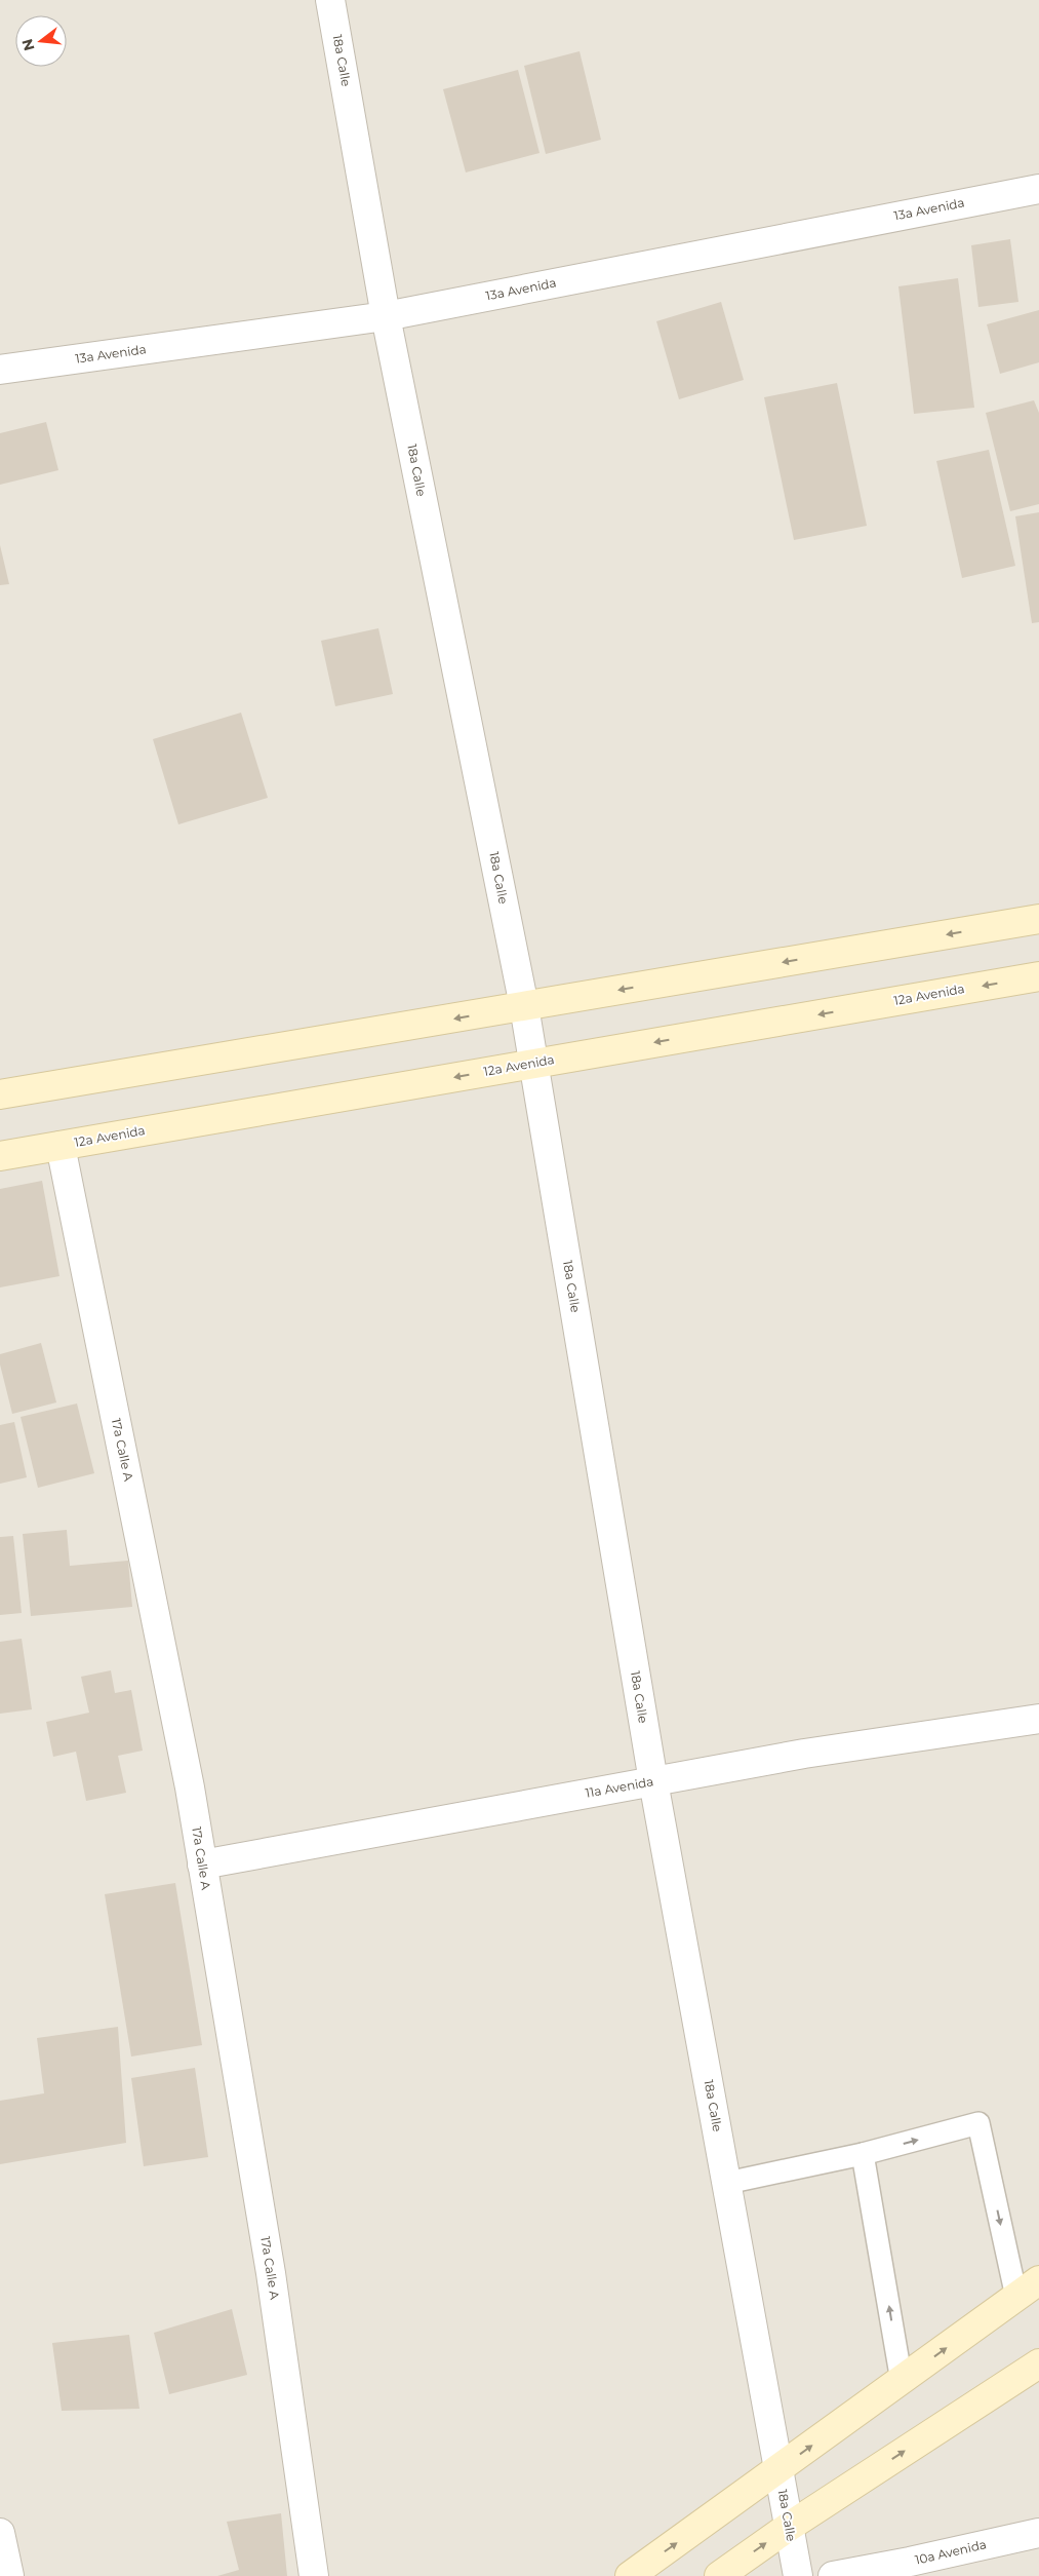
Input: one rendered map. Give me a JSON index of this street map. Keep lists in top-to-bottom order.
{
  "streets": {
    "main road": ["12a Avenida"],
    "street": [
      "18a Calle",
      "13a Avenida",
      "17a Calle A",
      "11a Avenida",
      "10a Avenida"
    ]
  },
  "crossings": [
    ["18a Calle", "13a Avenida"],
    ["18a Calle", "12a Avenida"],
    ["18a Calle", "11a Avenida"],
    ["12a Avenida", "17a Calle A"],
    ["17a Calle A", "11a Avenida"]
  ],
  "north": "left"
}
